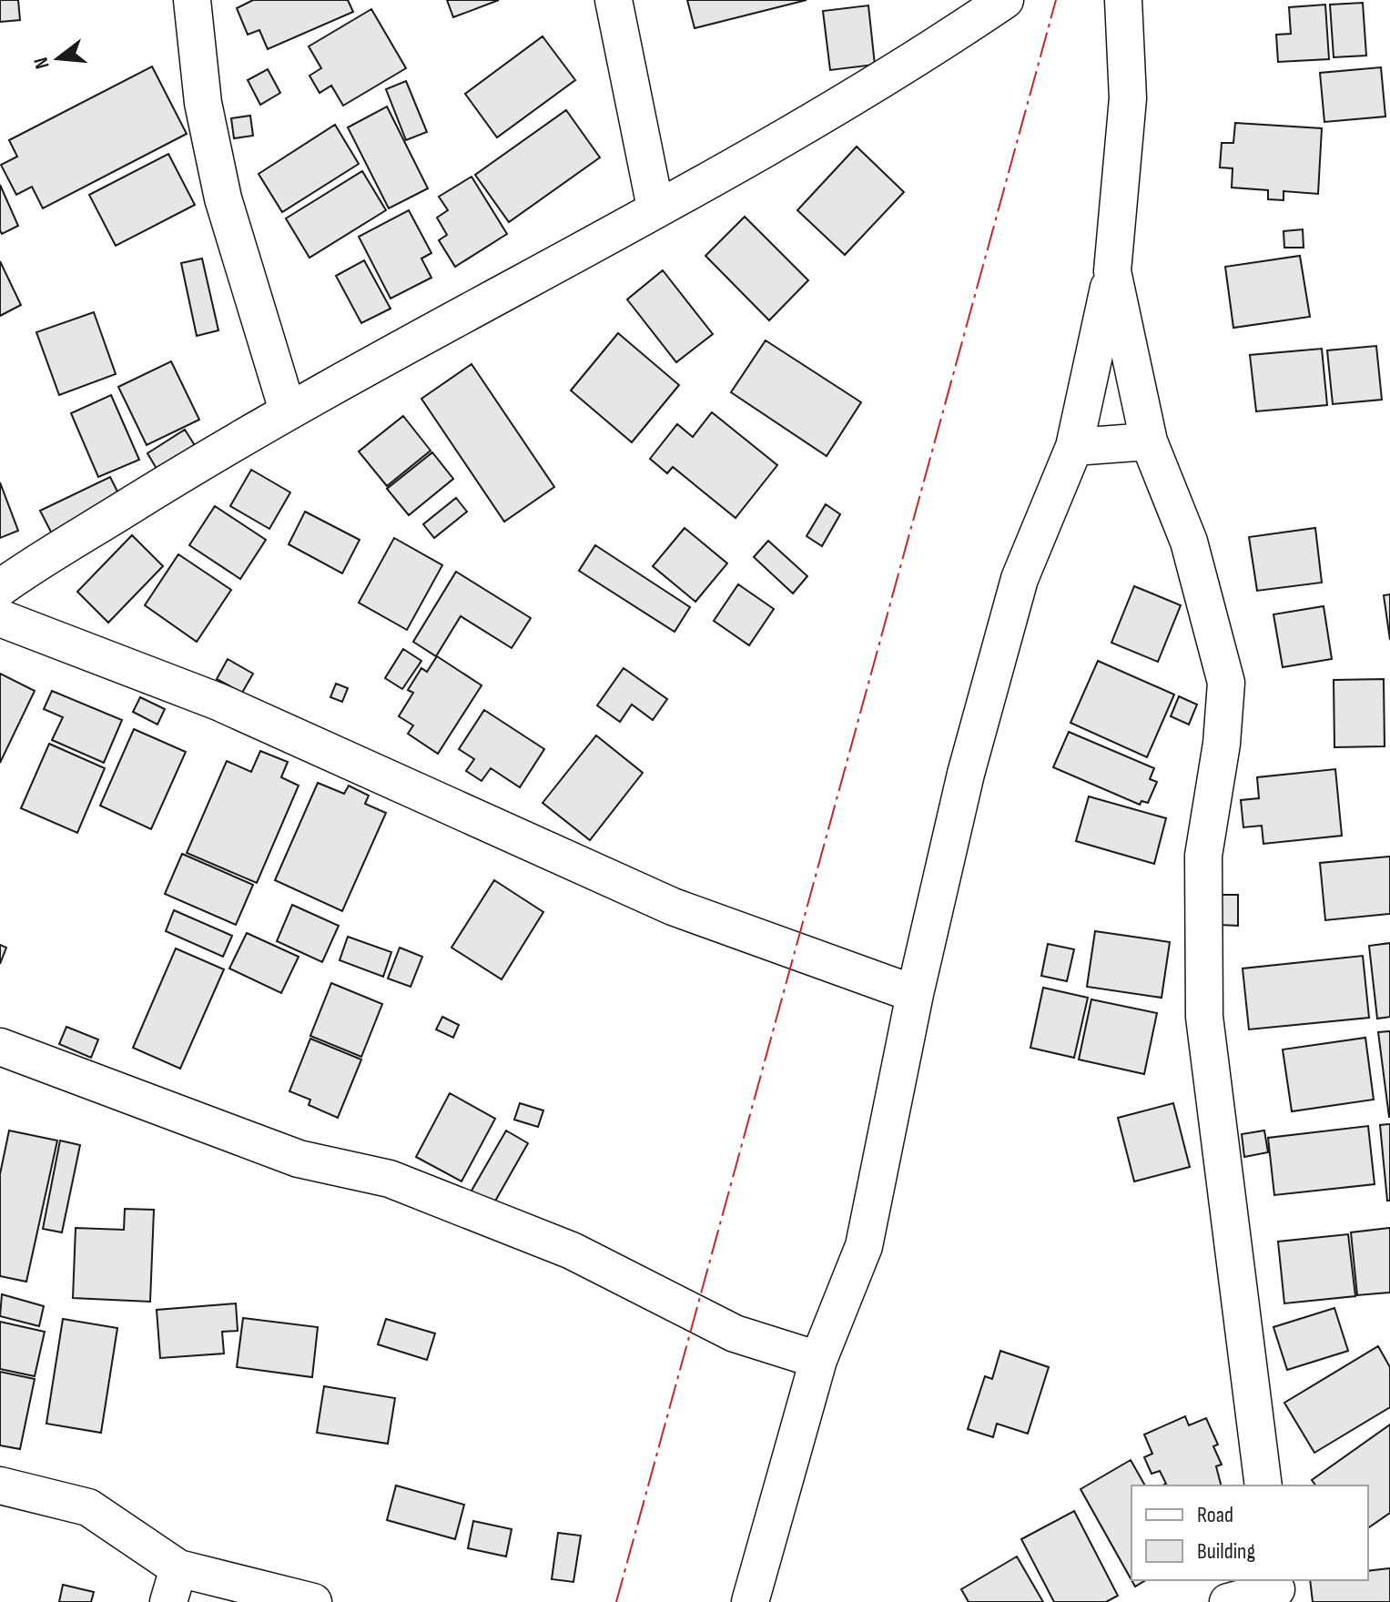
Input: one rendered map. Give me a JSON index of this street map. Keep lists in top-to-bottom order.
{
  "legend": ["Road", "Building"],
  "north": "left"
}
